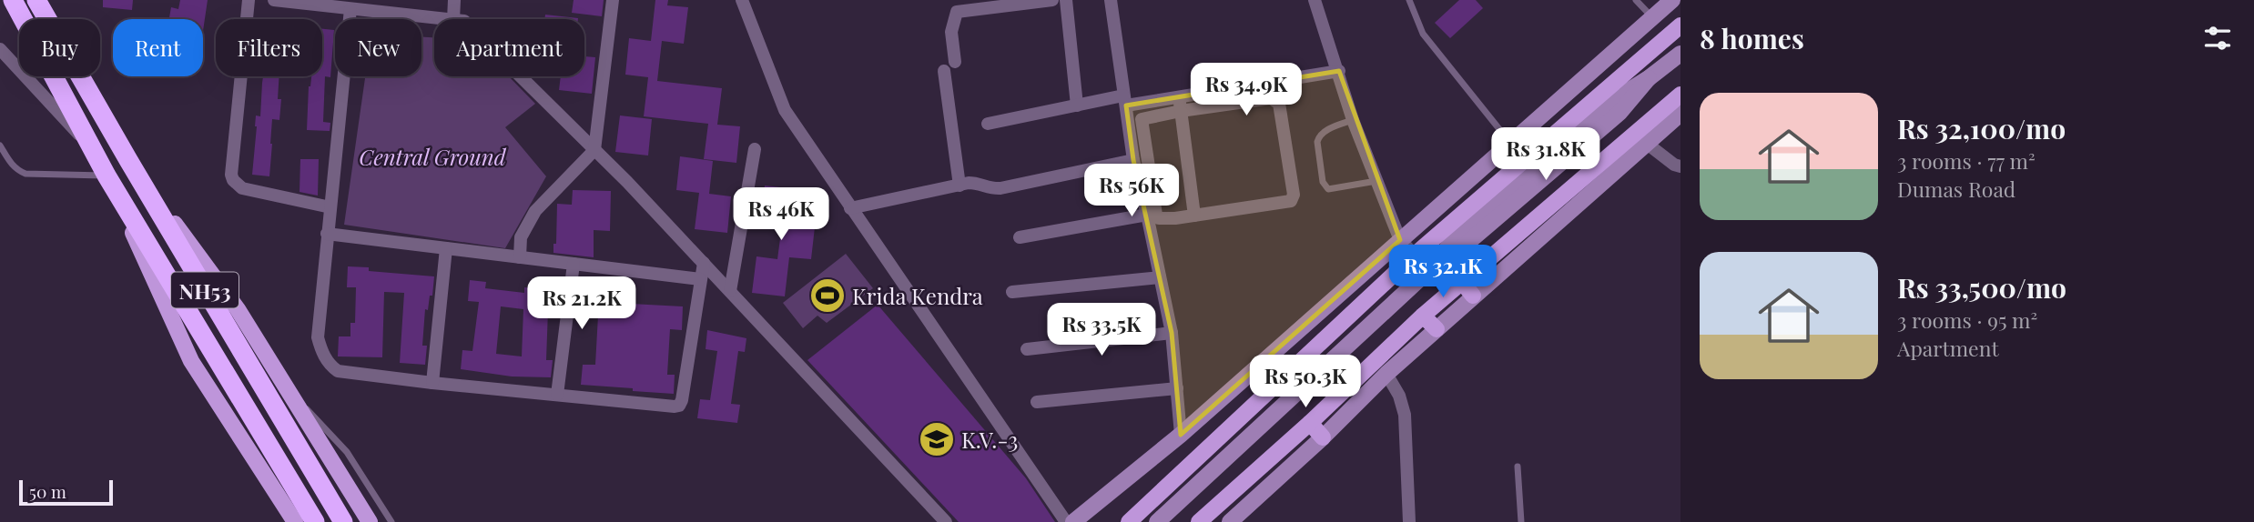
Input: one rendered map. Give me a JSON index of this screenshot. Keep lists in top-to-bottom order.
{
  "streets": {
    "highway": ["NH53"]
  },
  "parks": ["Central Ground"],
  "places": {
    "sports": ["Krida Kendra"],
    "school or university": ["K.V.-3"]
  },
  "scale_bar": "50 m",
  "page": {
    "heading": "8 homes",
    "chip": [
      "Buy",
      "Rent",
      "Filters",
      "New",
      "Apartment"
    ],
    "price": [
      "Rs 34.9K",
      "Rs 31.8K",
      "Rs 56K",
      "Rs 46K",
      "Rs 32.1K",
      "Rs 21.2K",
      "Rs 33.5K",
      "Rs 50.3K"
    ],
    "list": [
      {
        "name": "Rs 32,100/mo",
        "note": "3 rooms · 77 m² · Dumas Road"
      },
      {
        "name": "Rs 33,500/mo",
        "note": "3 rooms · 95 m² · Apartment"
      }
    ],
    "scale": "50 m"
  }
}
